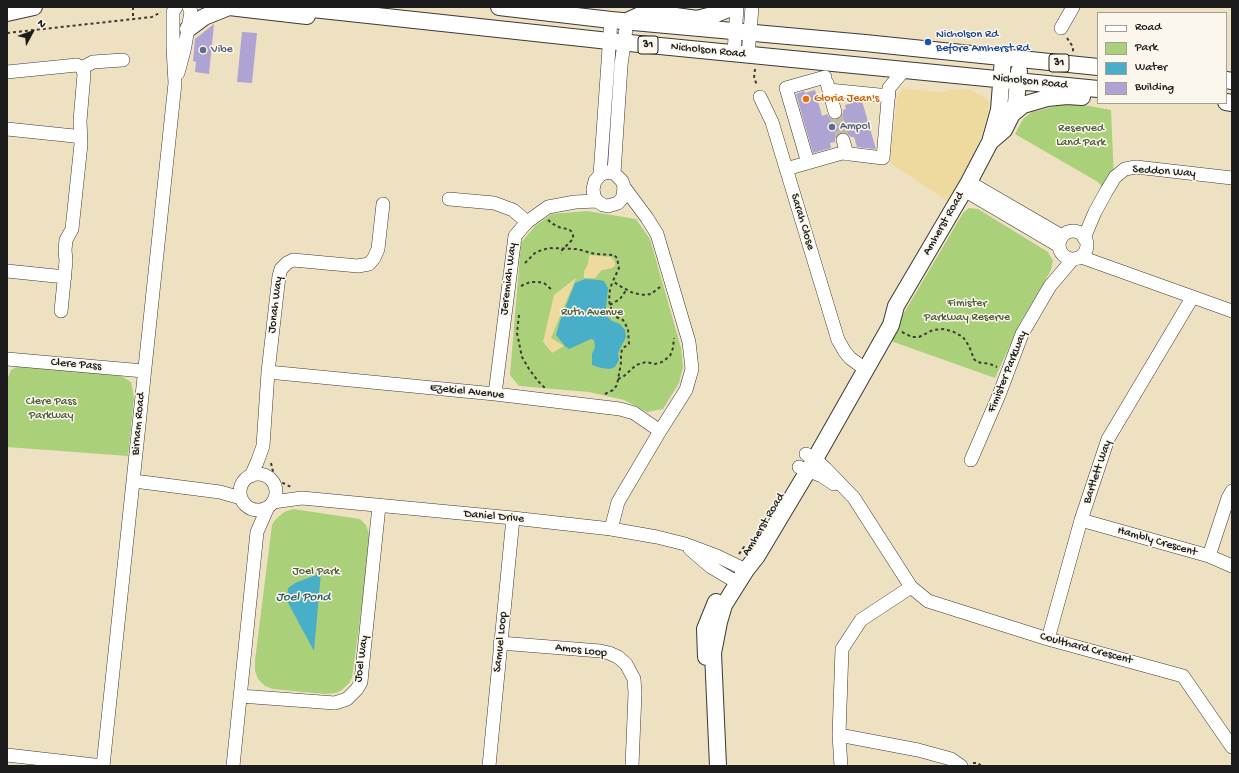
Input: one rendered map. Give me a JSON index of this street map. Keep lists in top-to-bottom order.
{
  "streets": {
    "main road": ["31", "Nicholson Road", "Amherst Road"],
    "street": [
      "Seddon Way",
      "Sarah Close",
      "Jeremiah Way",
      "Jonah Way",
      "Clere Pass",
      "Fimister Parkway",
      "Ezekiel Avenue",
      "Birnam Road",
      "Bartlett Way",
      "Daniel Drive",
      "Hambly Crescent",
      "Samuel Loop",
      "Coulthard Crescent",
      "Amos Loop",
      "Joel Way"
    ]
  },
  "crossings": [
    ["Nicholson Road", "Amherst Road"],
    ["Seddon Way", "Fimister Parkway"],
    ["Sarah Close", "Amherst Road"],
    ["Amherst Road", "Daniel Drive"],
    ["Amherst Road", "Coulthard Crescent"],
    ["Jeremiah Way", "Ezekiel Avenue"],
    ["Jonah Way", "Ezekiel Avenue"],
    ["Jonah Way", "Daniel Drive"],
    ["Clere Pass", "Birnam Road"],
    ["Birnam Road", "Daniel Drive"],
    ["Bartlett Way", "Hambly Crescent"],
    ["Bartlett Way", "Coulthard Crescent"],
    ["Daniel Drive", "Samuel Loop"],
    ["Daniel Drive", "Joel Way"],
    ["Samuel Loop", "Amos Loop"]
  ],
  "water": ["Joel Pond"],
  "parks": [
    "Reserved Land Park",
    "Fimister Parkway Reserve",
    "Ruth Avenue",
    "Clere Pass Parkway",
    "Joel Park"
  ],
  "places": [
    "Nicholson Rd Before Amherst Rd",
    "Vibe",
    "Gloria Jean's",
    "Ampol"
  ],
  "legend": [
    "Road",
    "Park",
    "Water",
    "Building"
  ],
  "north": "top right"
}
